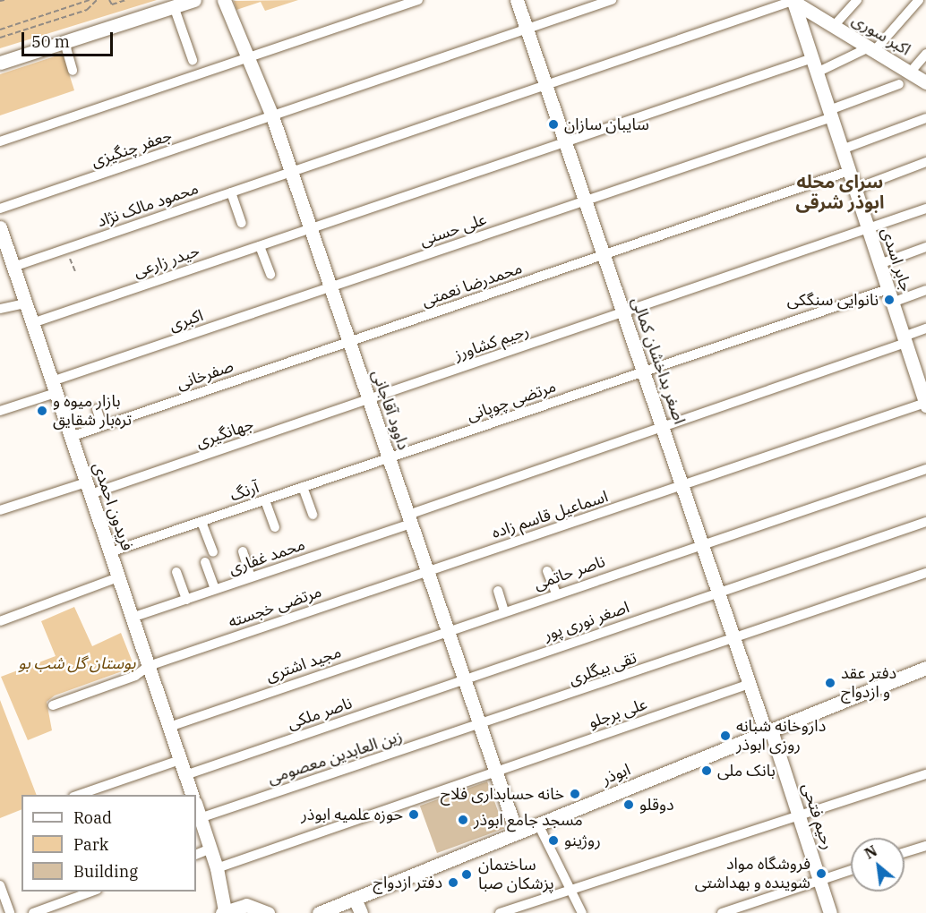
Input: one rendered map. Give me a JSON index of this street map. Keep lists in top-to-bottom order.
{
  "streets": {
    "street": [
      "اکبر سوری",
      "جعفر چنگیزی",
      "محمود مالک نژاد",
      "علی حسنی",
      "جابر اسدی",
      "حیدر زارعی",
      "محمدرضا نعمتی",
      "اکبری",
      "رحیم کشاورز",
      "اصغر بداخشان کمالی",
      "صفرخانی",
      "مرتضی چوپانی",
      "داوود آقاجانی",
      "جهانگیری",
      "آرنگ",
      "فریدون احمدی",
      "اسماعیل قاسم زاده",
      "محمد غفاری",
      "ناصر حاتمی",
      "مرتضی خجسته",
      "اصغر نوری پور",
      "مجید اشتری",
      "تقی بیگلری",
      "ناصر ملکی",
      "علی برجلو",
      "زین العابدین معصومی",
      "ابوذر",
      "رحیم فتحی"
    ]
  },
  "crossings": [
    ["اکبر سوری", "محمود مالک نژاد"],
    ["اکبر سوری", "جابر اسدی"],
    ["جعفر چنگیزی", "اصغر بداخشان کمالی"],
    ["جعفر چنگیزی", "داوود آقاجانی"],
    ["محمود مالک نژاد", "جابر اسدی"],
    ["محمود مالک نژاد", "اصغر بداخشان کمالی"],
    ["محمود مالک نژاد", "داوود آقاجانی"],
    ["محمود مالک نژاد", "فریدون احمدی"],
    ["علی حسنی", "جابر اسدی"],
    ["علی حسنی", "اکبری"],
    ["علی حسنی", "اصغر بداخشان کمالی"],
    ["علی حسنی", "داوود آقاجانی"],
    ["جابر اسدی", "حیدر زارعی"],
    ["جابر اسدی", "محمدرضا نعمتی"],
    ["جابر اسدی", "رحیم کشاورز"],
    ["جابر اسدی", "مرتضی چوپانی"],
    ["جابر اسدی", "اسماعیل قاسم زاده"],
    ["جابر اسدی", "محمد غفاری"],
    ["حیدر زارعی", "اصغر بداخشان کمالی"],
    ["حیدر زارعی", "داوود آقاجانی"],
    ["حیدر زارعی", "فریدون احمدی"],
    ["محمدرضا نعمتی", "اصغر بداخشان کمالی"],
    ["محمدرضا نعمتی", "صفرخانی"],
    ["محمدرضا نعمتی", "داوود آقاجانی"],
    ["اکبری", "داوود آقاجانی"],
    ["اکبری", "فریدون احمدی"],
    ["رحیم کشاورز", "اصغر بداخشان کمالی"],
    ["رحیم کشاورز", "داوود آقاجانی"],
    ["رحیم کشاورز", "جهانگیری"],
    ["اصغر بداخشان کمالی", "مرتضی چوپانی"],
    ["اصغر بداخشان کمالی", "اسماعیل قاسم زاده"],
    ["اصغر بداخشان کمالی", "محمد غفاری"],
    ["اصغر بداخشان کمالی", "ناصر حاتمی"],
    ["اصغر بداخشان کمالی", "اصغر نوری پور"],
    ["اصغر بداخشان کمالی", "تقی بیگلری"],
    ["اصغر بداخشان کمالی", "علی برجلو"],
    ["اصغر بداخشان کمالی", "ابوذر"],
    ["اصغر بداخشان کمالی", "رحیم فتحی"],
    ["صفرخانی", "داوود آقاجانی"],
    ["صفرخانی", "فریدون احمدی"],
    ["مرتضی چوپانی", "داوود آقاجانی"],
    ["مرتضی چوپانی", "آرنگ"],
    ["داوود آقاجانی", "جهانگیری"],
    ["داوود آقاجانی", "آرنگ"],
    ["داوود آقاجانی", "اسماعیل قاسم زاده"],
    ["داوود آقاجانی", "محمد غفاری"],
    ["داوود آقاجانی", "ناصر حاتمی"],
    ["داوود آقاجانی", "مرتضی خجسته"],
    ["داوود آقاجانی", "اصغر نوری پور"],
    ["داوود آقاجانی", "مجید اشتری"],
    ["داوود آقاجانی", "تقی بیگلری"],
    ["داوود آقاجانی", "ناصر ملکی"],
    ["داوود آقاجانی", "علی برجلو"],
    ["داوود آقاجانی", "زین العابدین معصومی"],
    ["داوود آقاجانی", "ابوذر"],
    ["جهانگیری", "فریدون احمدی"],
    ["آرنگ", "فریدون احمدی"],
    ["فریدون احمدی", "محمد غفاری"],
    ["فریدون احمدی", "مرتضی خجسته"],
    ["فریدون احمدی", "مجید اشتری"],
    ["فریدون احمدی", "ناصر ملکی"],
    ["اسماعیل قاسم زاده", "مرتضی خجسته"],
    ["ناصر حاتمی", "مجید اشتری"],
    ["اصغر نوری پور", "ناصر ملکی"],
    ["تقی بیگلری", "زین العابدین معصومی"],
    ["ابوذر", "رحیم فتحی"]
  ],
  "districts": ["سرای محله ابوذر شرقی"],
  "parks": ["بوستان گل شب بو"],
  "places": [
    "سایبان سازان",
    "نانوایی سنگکی",
    "بازار میوه و تره‌بار شقایق",
    "دفتر عقد و ازدواج",
    "داروخانه شبانه روزی ابوذر",
    "بانک ملی",
    "خانه حسابداری فلاح",
    "دوقلو",
    "حوزه علمیه ابوذر",
    "مسجد جامع ابوذر",
    "روژینو",
    "فروشگاه مواد شوینده و بهداشتی",
    "ساختمان پزشکان صبا",
    "دفتر ازدواج"
  ],
  "legend": ["Road", "Park", "Building"],
  "scale_bar": "50 m",
  "north": "top left"
}
